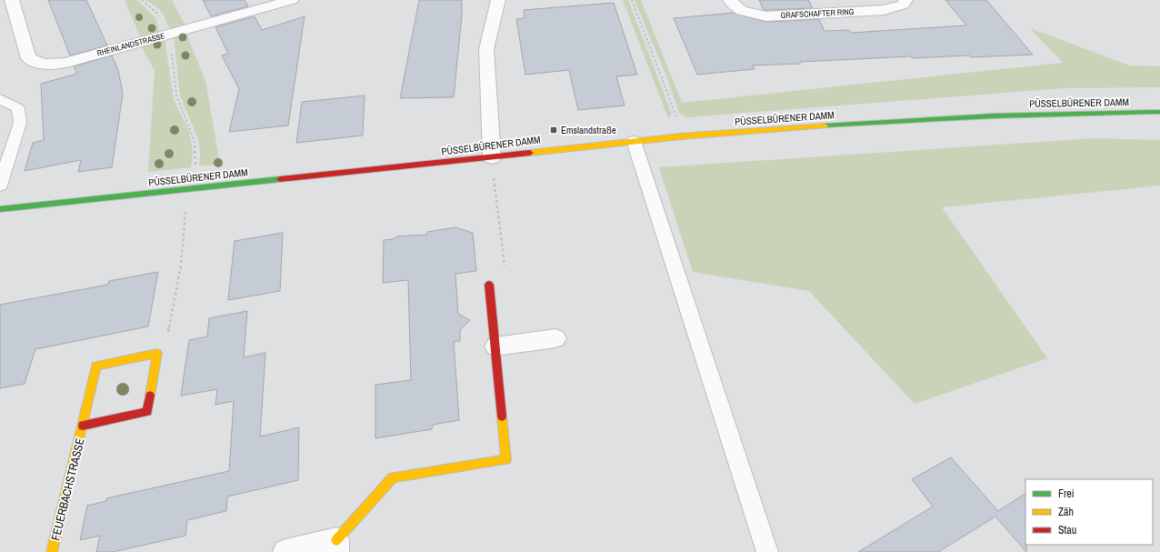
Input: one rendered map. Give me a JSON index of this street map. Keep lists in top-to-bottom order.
{
  "streets": {
    "main road": ["PÜSSELBÜRENER DAMM", "FEUERBACHSTRASSE"],
    "street": ["GRAFSCHAFTER RING", "RHEINLANDSTRASSE"]
  },
  "places": {
    "transit": ["Emslandstraße"]
  },
  "legend": ["Frei", "Zäh", "Stau"]
}
